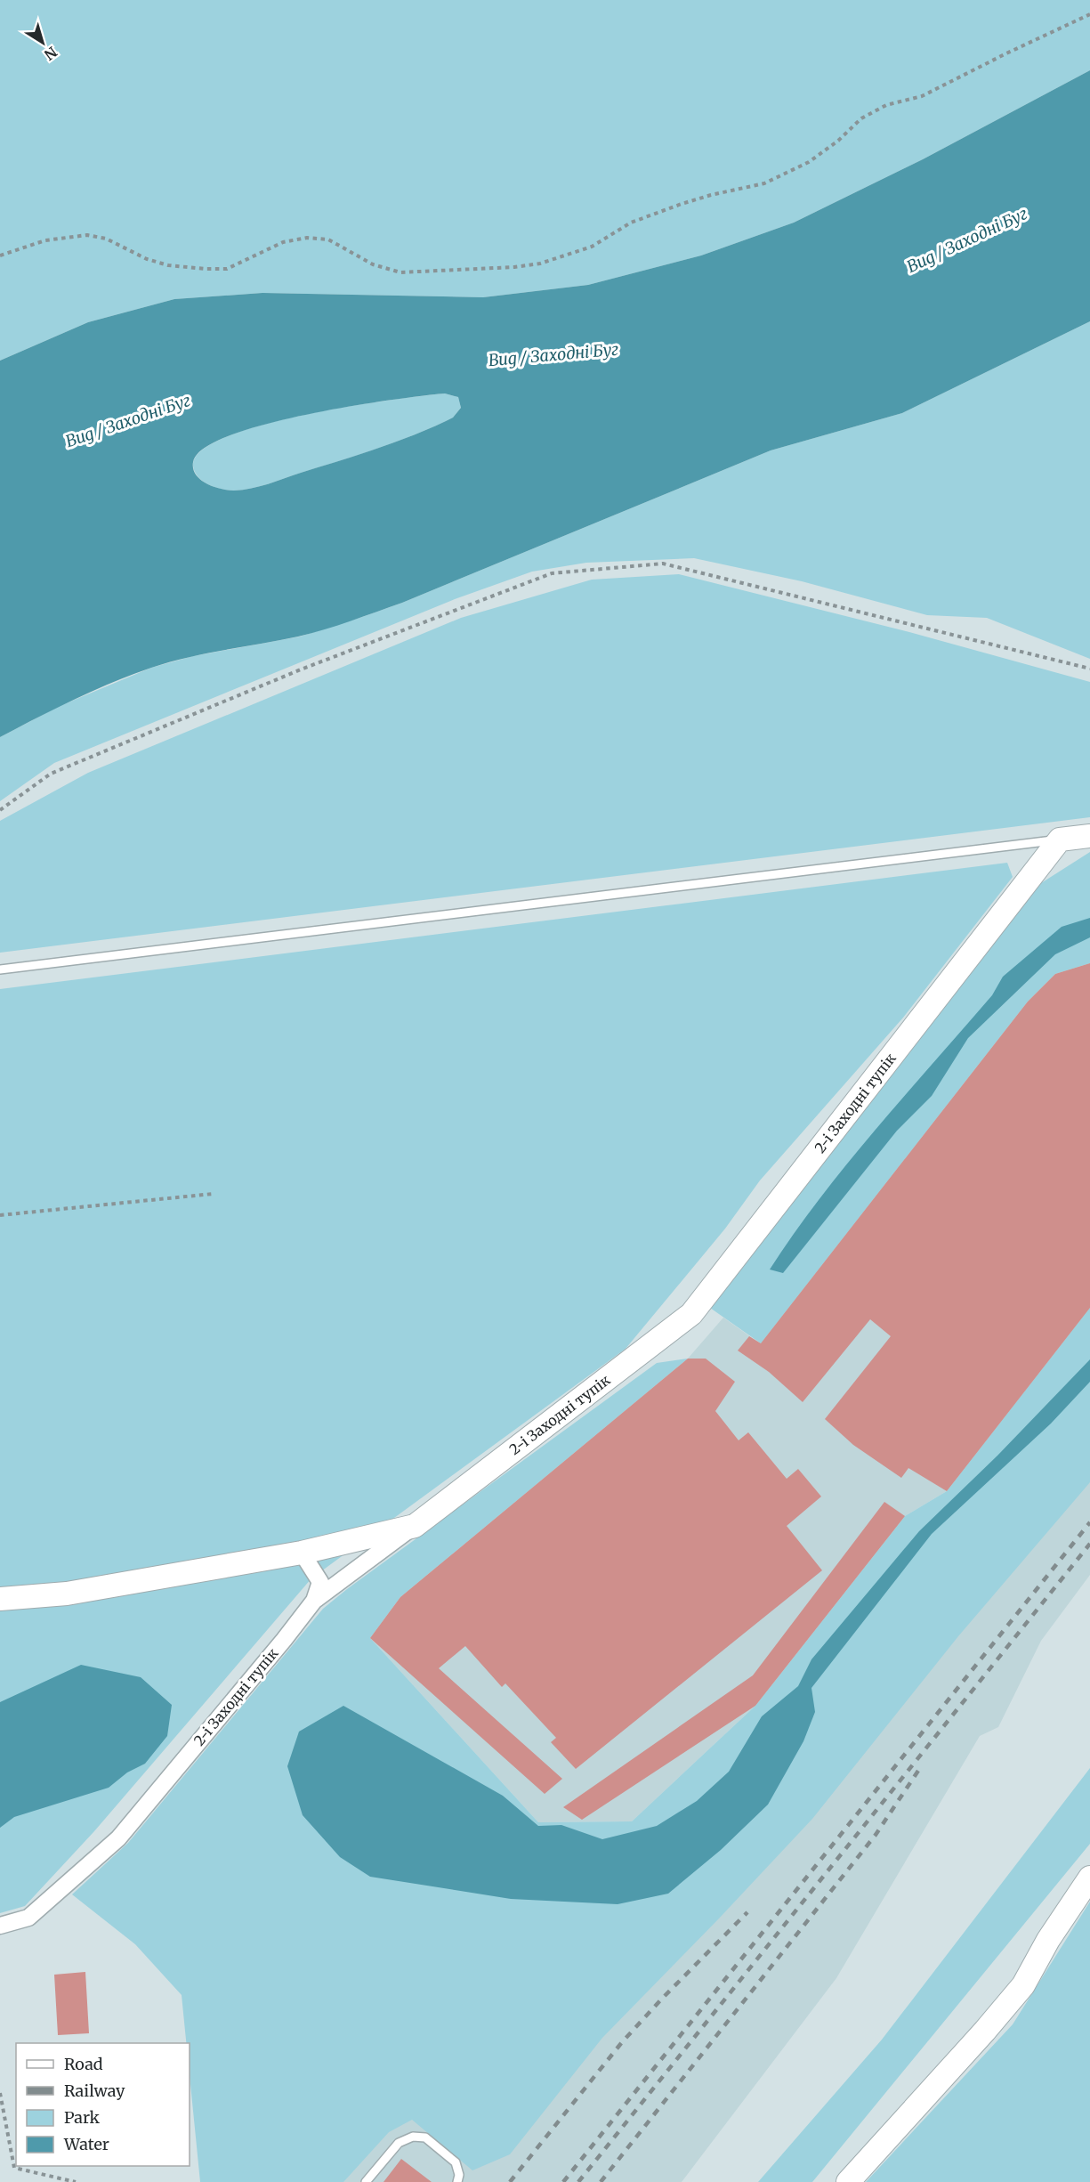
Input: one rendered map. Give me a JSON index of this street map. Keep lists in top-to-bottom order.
{
  "streets": {
    "main road": ["2-і Заходні тупік"]
  },
  "water": ["Bug / Заходні Буг"],
  "legend": [
    "Road",
    "Railway",
    "Park",
    "Water"
  ],
  "north": "bottom right"
}
